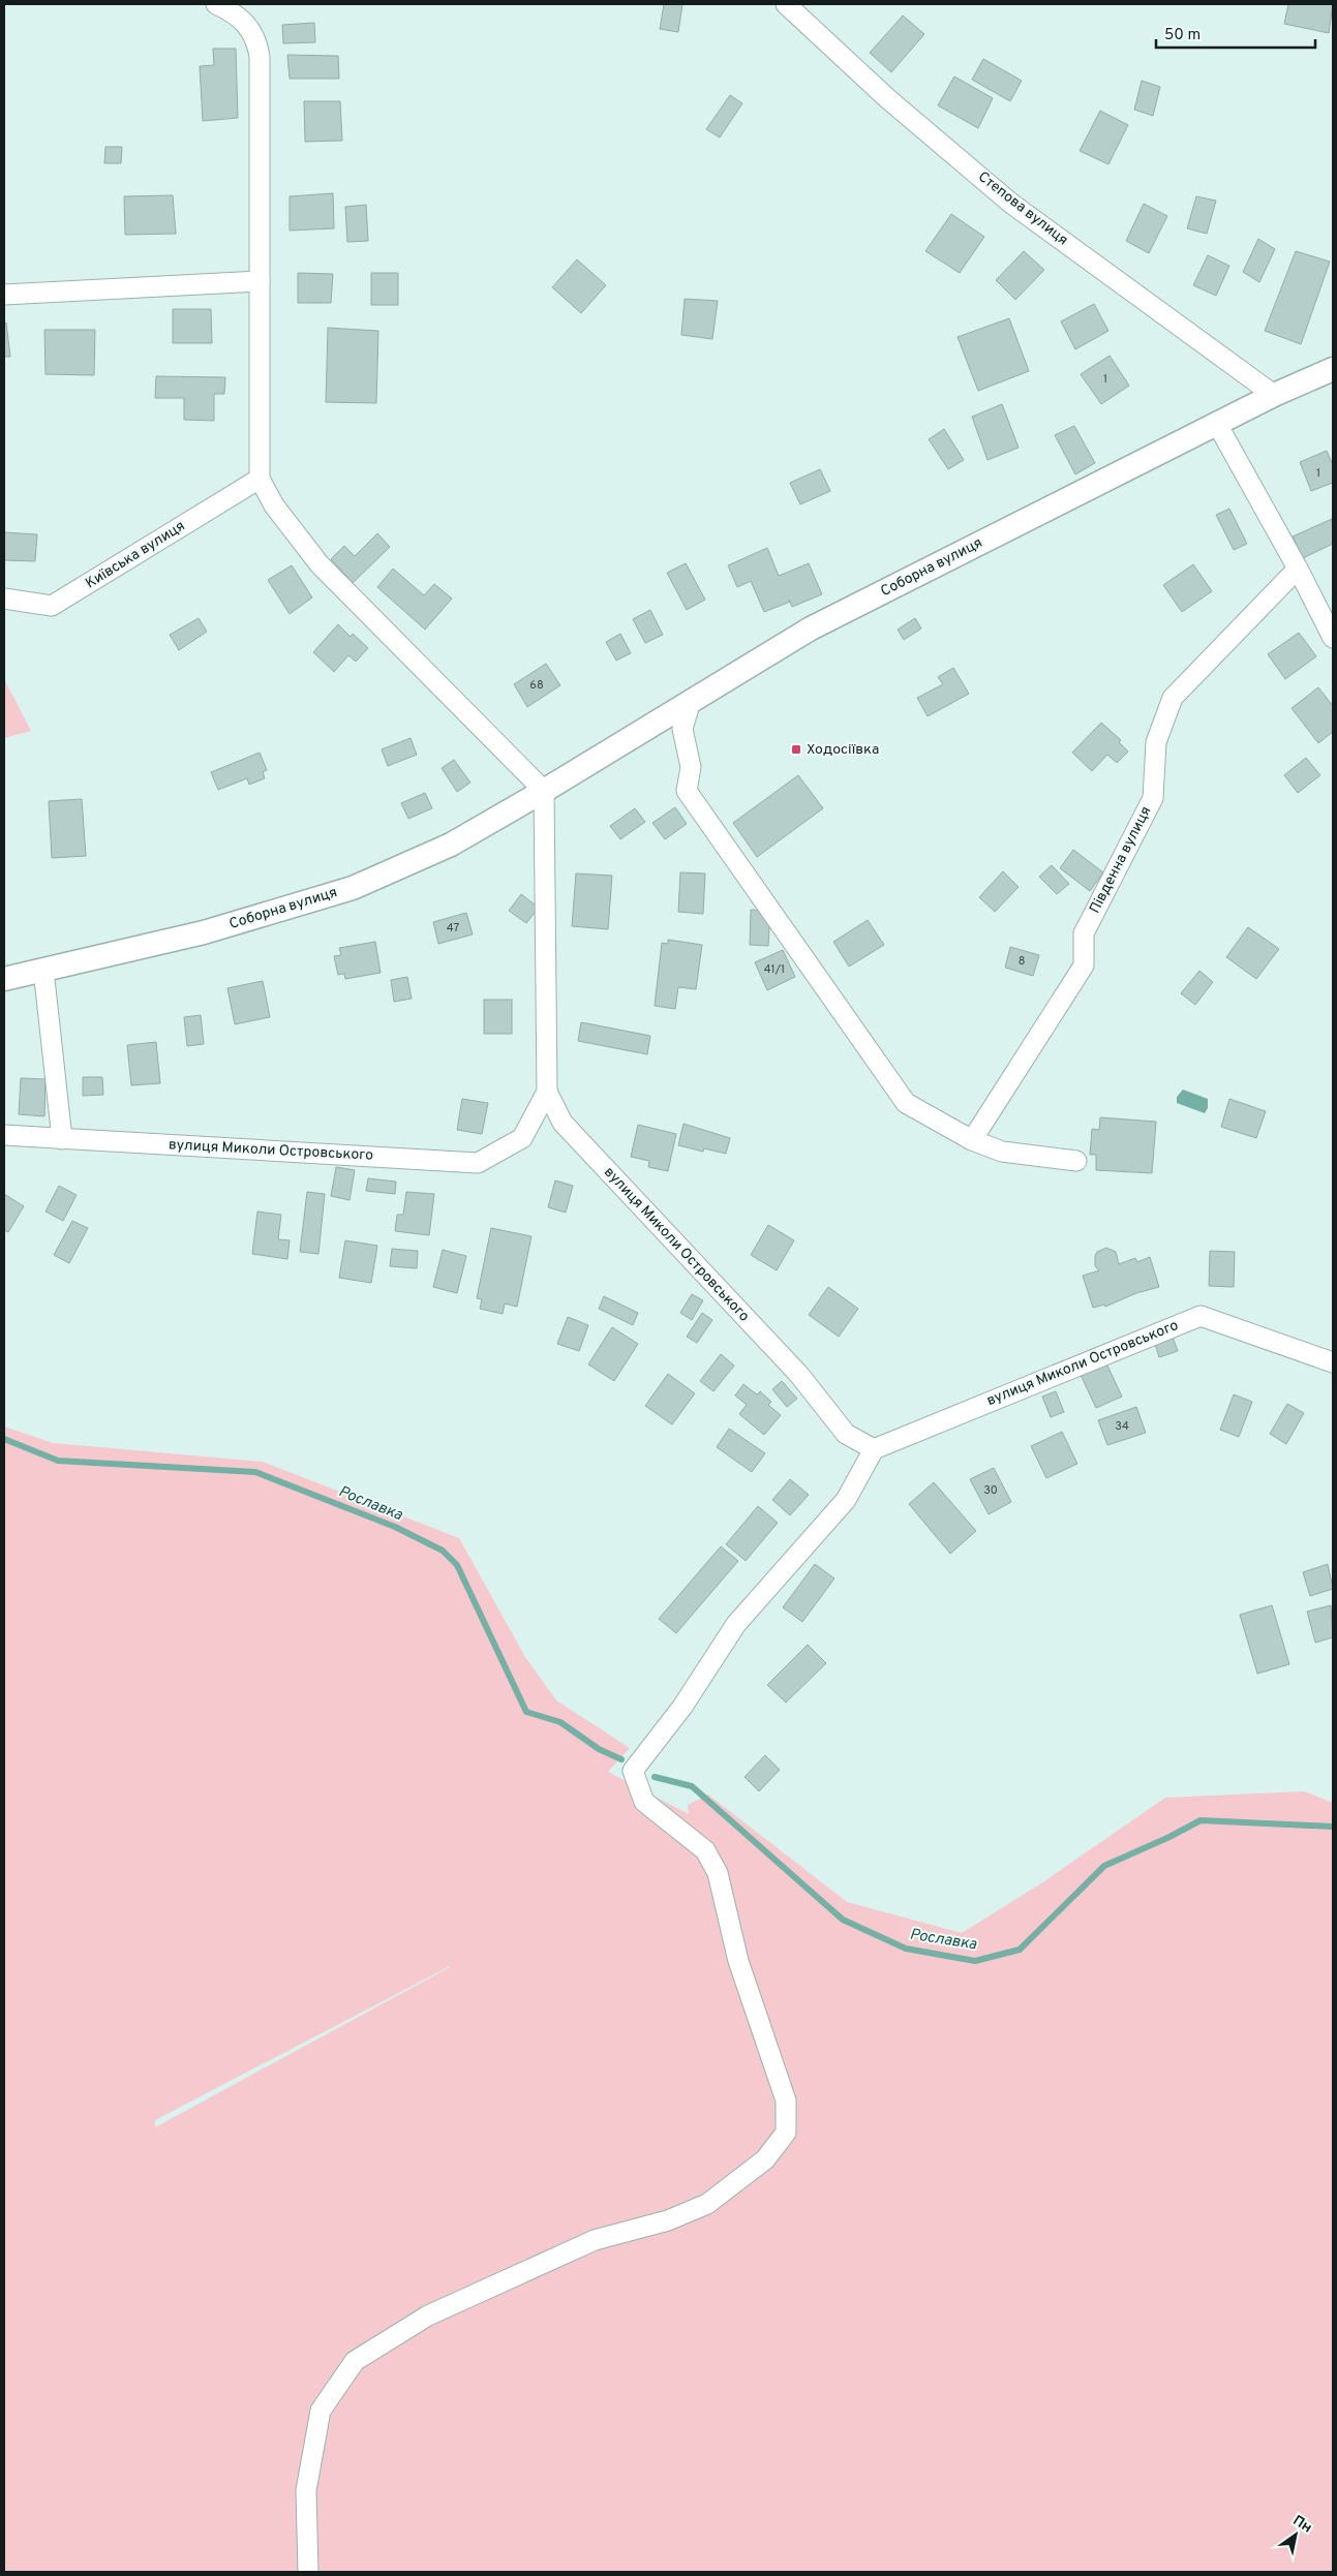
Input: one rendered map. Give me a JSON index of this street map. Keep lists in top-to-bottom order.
{
  "streets": {
    "street": [
      "Степова вулиця",
      "Київська вулиця",
      "Соборна вулиця",
      "Південна вулиця",
      "вулиця Миколи Островського"
    ]
  },
  "crossings": [
    ["Степова вулиця", "Соборна вулиця"]
  ],
  "water": ["Рославка"],
  "places": {
    "transit": ["Ходосіївка"]
  },
  "house_numbers": [
    "1",
    "1",
    "68",
    "47",
    "8",
    "41/1",
    "34",
    "30"
  ],
  "scale_bar": "50 m",
  "north": "top right"
}
